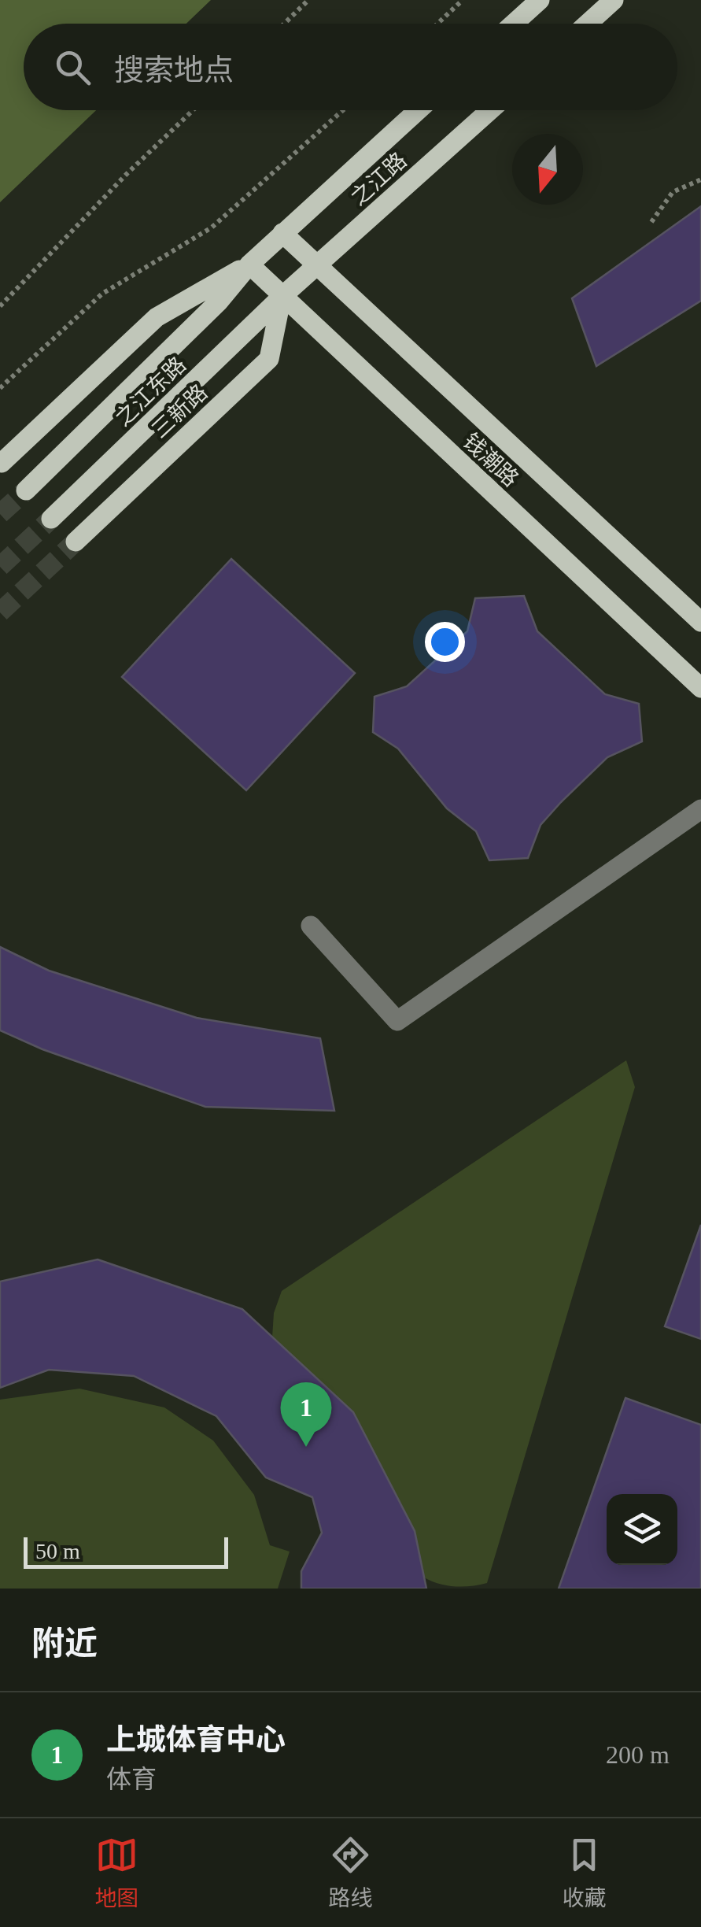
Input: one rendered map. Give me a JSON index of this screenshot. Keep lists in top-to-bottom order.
{
  "streets": {
    "main road": [
      "之江路",
      "之江东路",
      "三新路",
      "钱潮路"
    ]
  },
  "crossings": [
    ["之江路", "之江东路"],
    ["之江路", "三新路"],
    ["之江路", "钱潮路"],
    ["之江东路", "三新路"],
    ["之江东路", "钱潮路"],
    ["三新路", "钱潮路"]
  ],
  "scale_bar": "50 m",
  "north": "bottom",
  "page": {
    "search": "搜索地点",
    "pins": "1",
    "scale": "50 m",
    "heading": "附近",
    "list": [
      {
        "mark": "1",
        "name": "上城体育中心",
        "note": "体育",
        "value": "200 m"
      }
    ],
    "nav": ["地图", "路线", "收藏"]
  }
}
